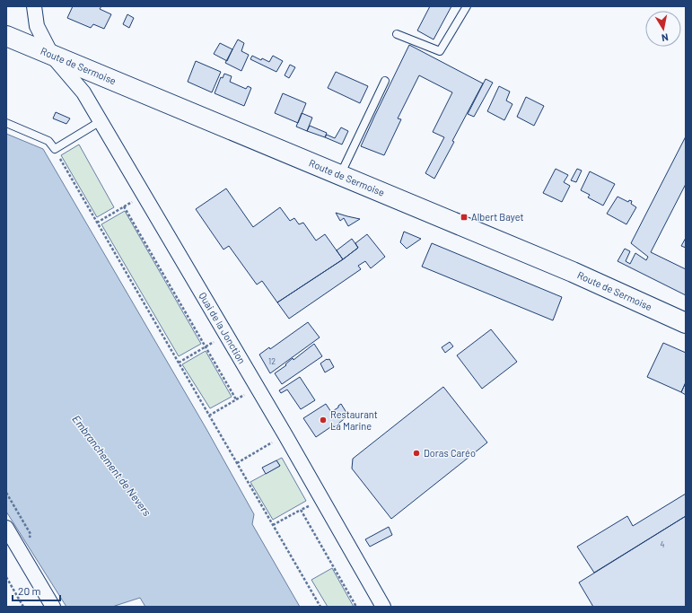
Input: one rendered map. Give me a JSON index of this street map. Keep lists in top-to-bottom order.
{
  "streets": {
    "main road": ["Route de Sermoise"],
    "street": ["Quai de la Jonction"]
  },
  "crossings": [
    ["Route de Sermoise", "Quai de la Jonction"]
  ],
  "water": ["Embranchement de Nevers"],
  "places": {
    "transit": ["Albert Bayet"],
    "other": ["Restaurant La Marine", "Doras Caréo"]
  },
  "house_numbers": ["12", "4"],
  "scale_bar": "20 m",
  "north": "bottom"
}
